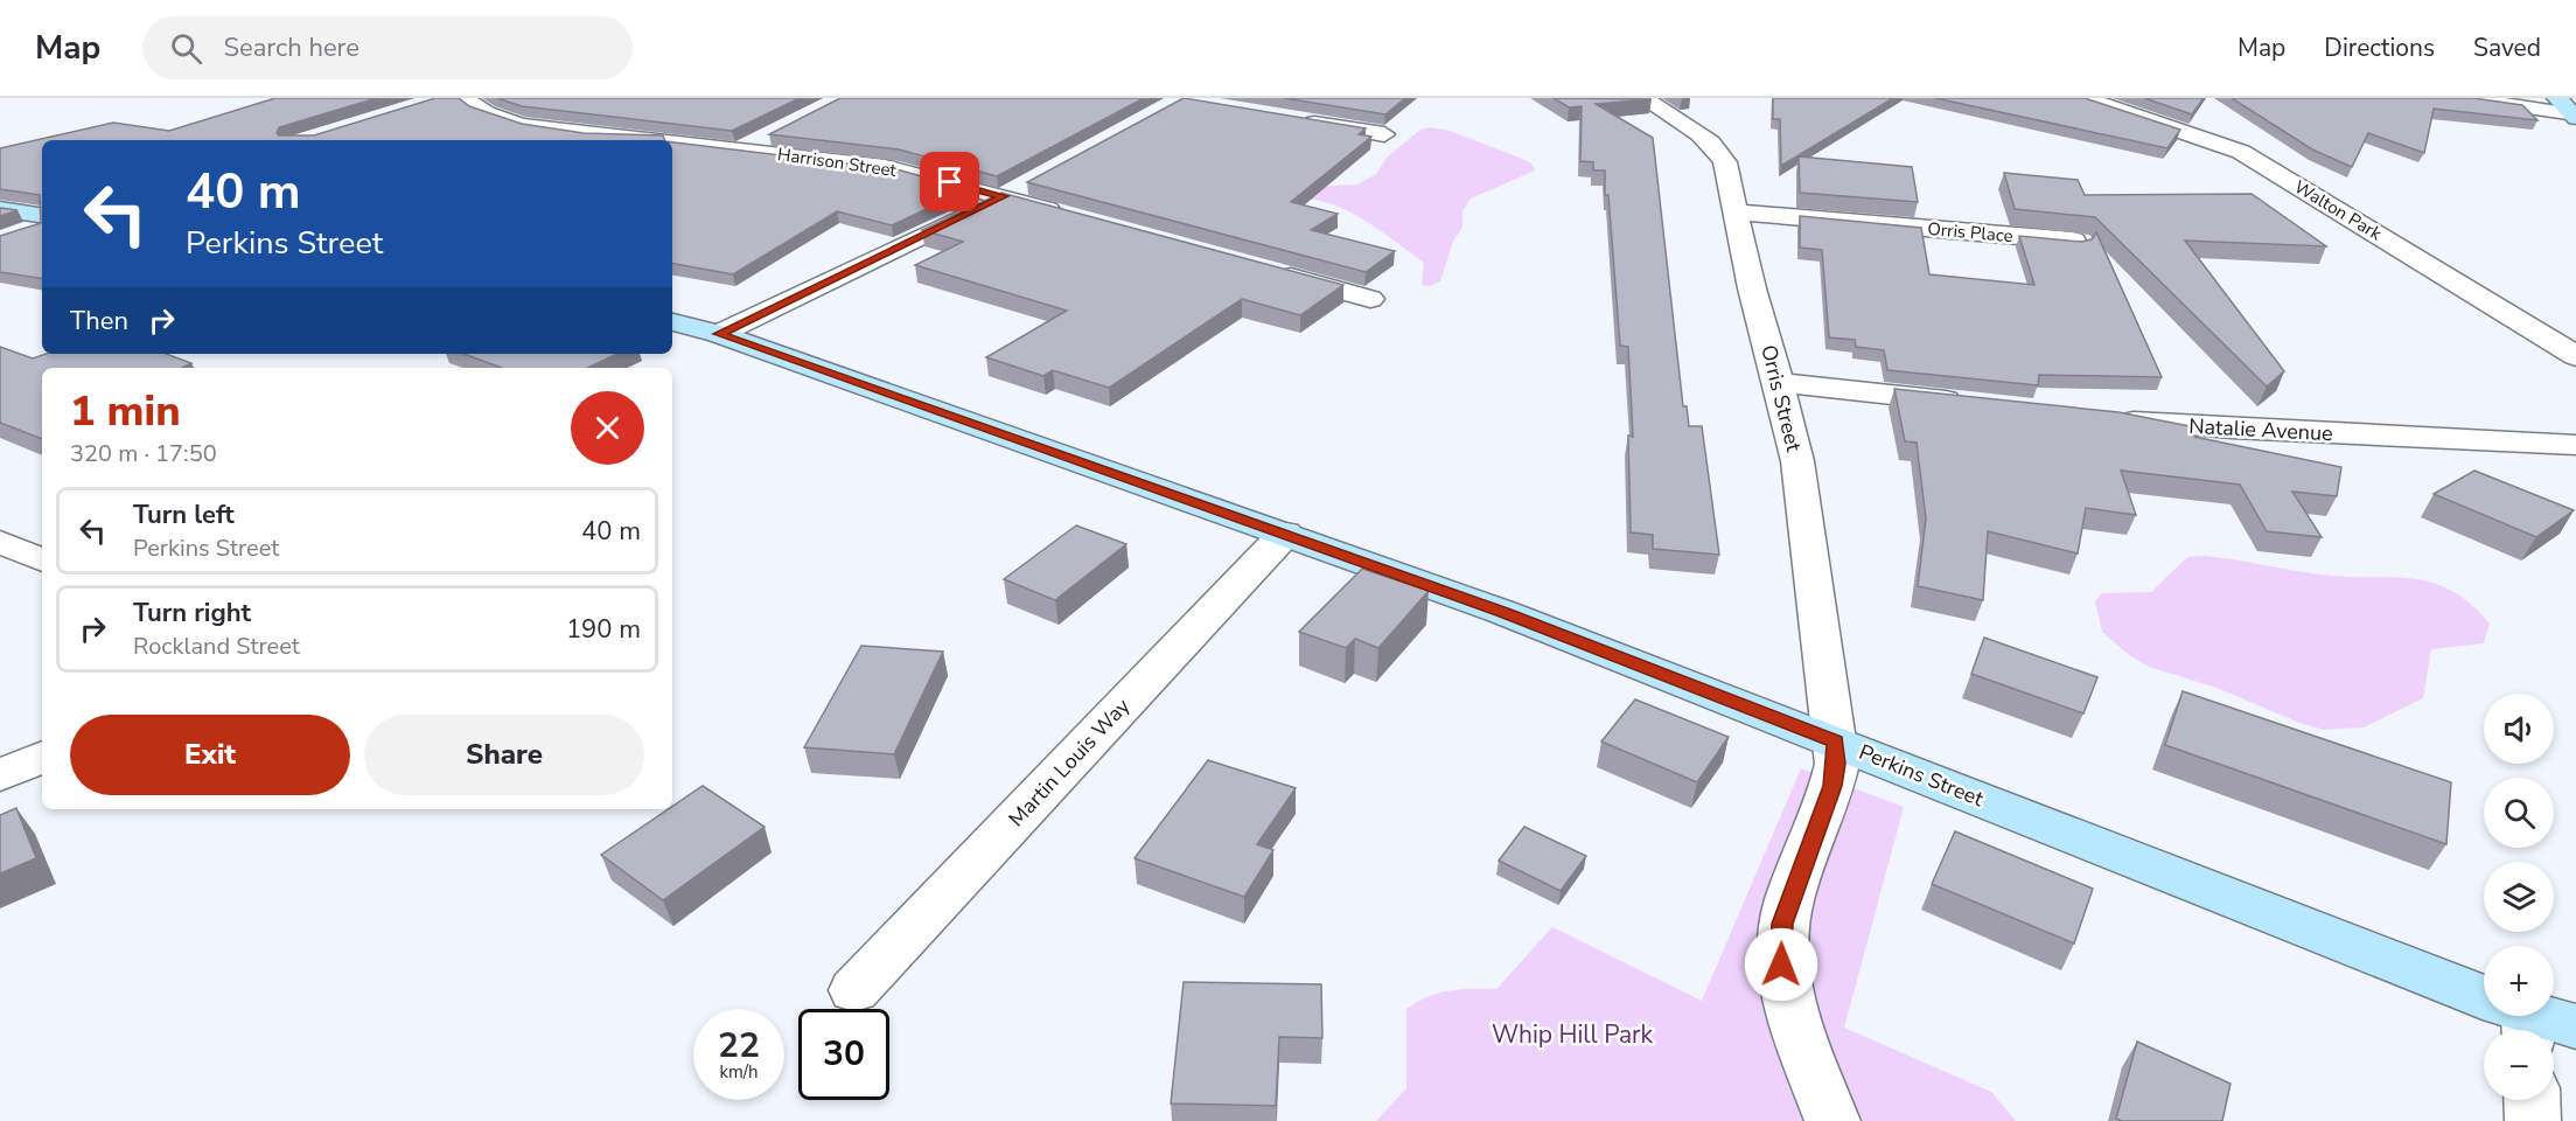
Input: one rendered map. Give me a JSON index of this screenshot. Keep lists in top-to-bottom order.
{
  "streets": {
    "street": [
      "Harrison Street",
      "Walton Park",
      "Orris Place",
      "Orris Street",
      "Natalie Avenue",
      "Martin Louis Way",
      "Perkins Street"
    ]
  },
  "crossings": [
    ["Orris Place", "Orris Street"],
    ["Orris Street", "Perkins Street"],
    ["Martin Louis Way", "Perkins Street"]
  ],
  "parks": ["Whip Hill Park"],
  "page": {
    "header": "Map",
    "search": "Search here",
    "nav": ["Map", "Directions", "Saved"],
    "turn": ["40 m", "Perkins Street"],
    "then": "Then",
    "heading": ["1 min", "320 m · 17:50"],
    "list": [
      {
        "name": "Turn left",
        "note": "Perkins Street",
        "value": "40 m"
      },
      {
        "name": "Turn right",
        "note": "Rockland Street",
        "value": "190 m"
      }
    ],
    "map_buttons": ["+", "−"],
    "buttons": ["Exit", "Share"],
    "speed": "22 km/h",
    "limit": "30"
  }
}
